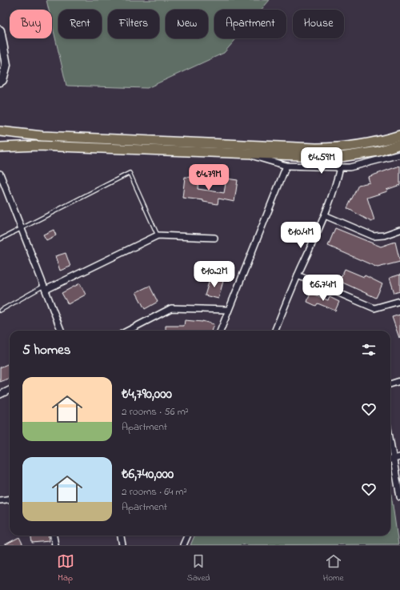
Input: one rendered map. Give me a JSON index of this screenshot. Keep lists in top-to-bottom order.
{
  "page": {
    "chip": [
      "Buy",
      "Rent",
      "Filters",
      "New",
      "Apartment",
      "House"
    ],
    "price": [
      "₺4.59M",
      "₺4.79M",
      "₺10.4M",
      "₺10.2M",
      "₺6.74M"
    ],
    "heading": "5 homes",
    "list": [
      {
        "name": "₺4,790,000",
        "note": "2 rooms · 56 m² · Apartment"
      },
      {
        "name": "₺6,740,000",
        "note": "2 rooms · 64 m² · Apartment"
      }
    ],
    "tabs": ["Map", "Saved", "Home"]
  }
}
